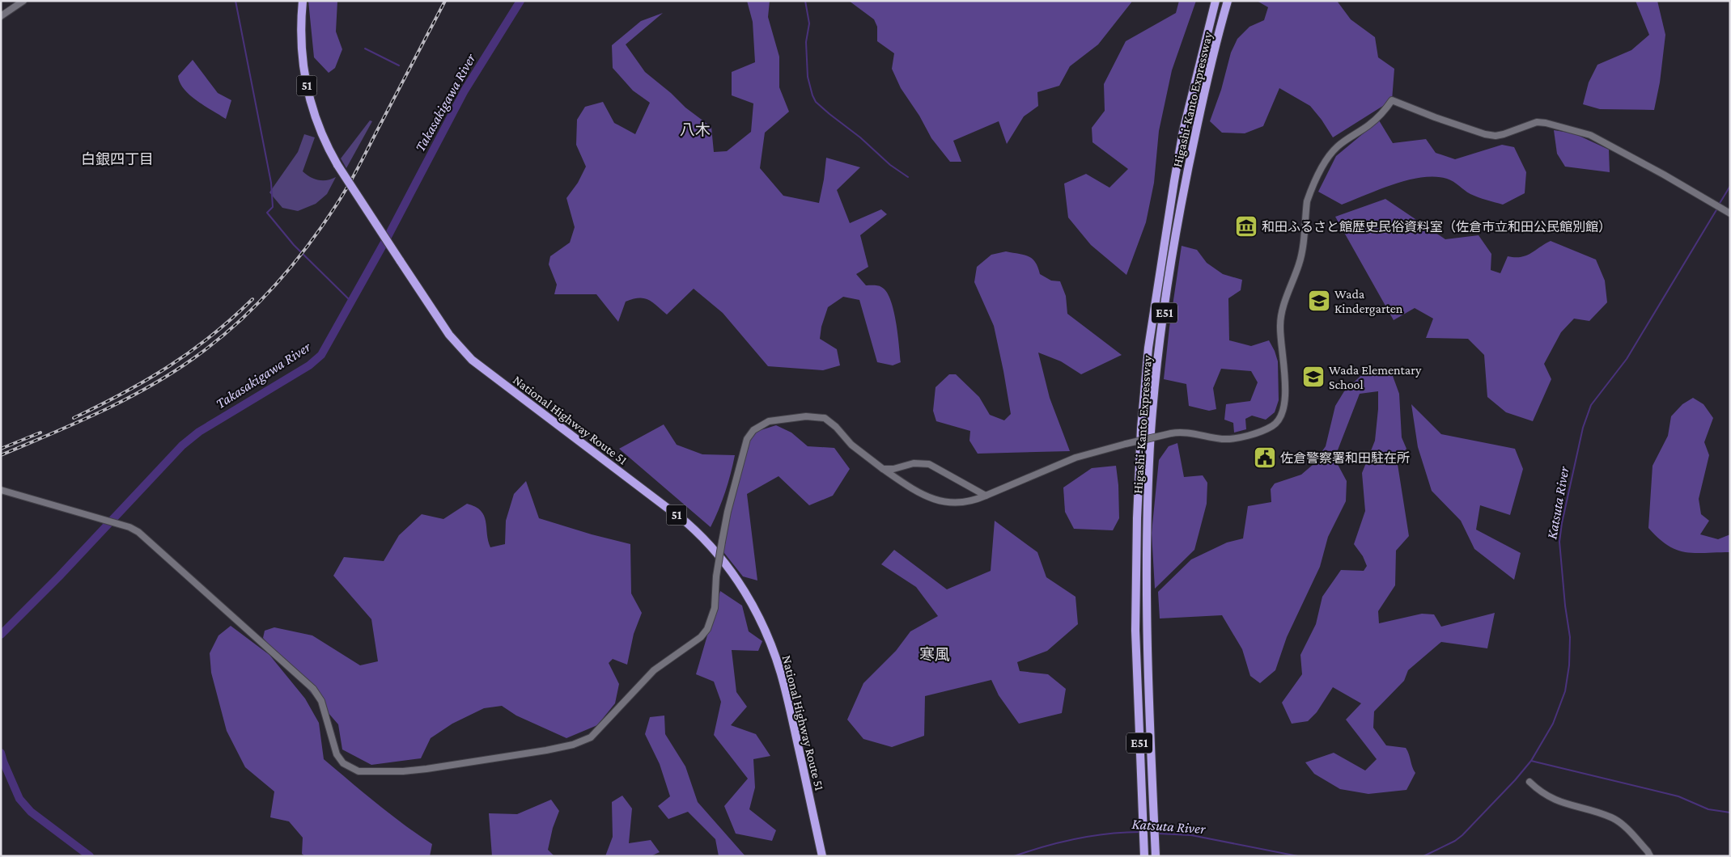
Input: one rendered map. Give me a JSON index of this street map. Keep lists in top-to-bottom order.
{
  "streets": {
    "highway": [
      "51",
      "Higashi-Kanto Expressway",
      "E51",
      "National Highway Route 51"
    ]
  },
  "districts": ["八木", "白銀四丁目", "寒風"],
  "water": ["Takasakigawa River", "Katsuta River"],
  "places": {
    "museum": ["和田ふるさと館歴史民俗資料室（佐倉市立和田公民館別館）"],
    "school or university": ["Wada Kindergarten", "Wada Elementary School"],
    "public building": ["佐倉警察署和田駐在所"]
  }
}
